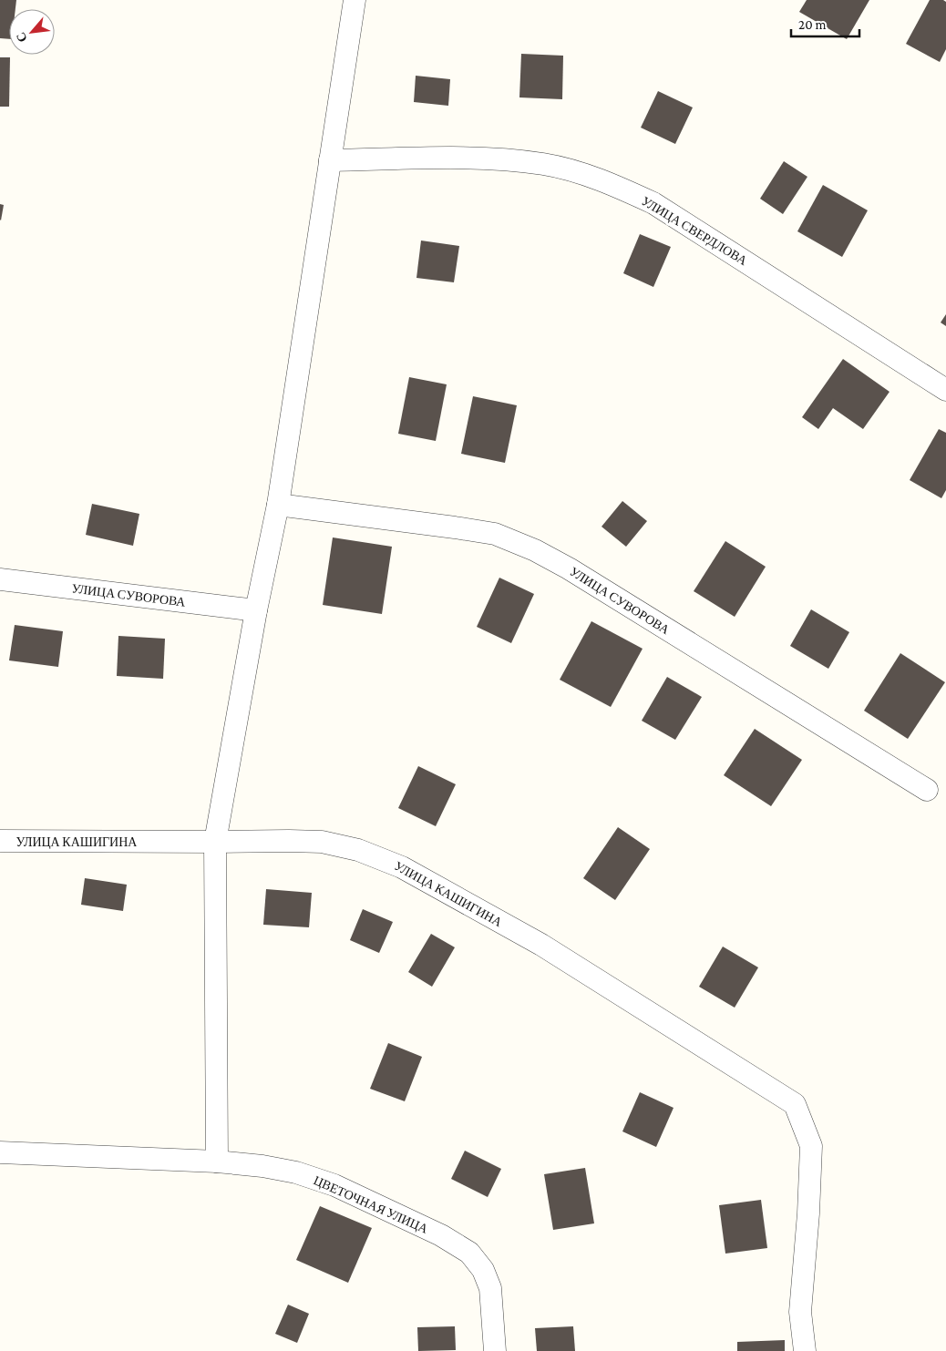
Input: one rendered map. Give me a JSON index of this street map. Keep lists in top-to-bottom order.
{
  "streets": {
    "street": [
      "УЛИЦА СВЕРДЛОВА",
      "УЛИЦА СУВОРОВА",
      "УЛИЦА КАШИГИНА",
      "ЦВЕТОЧНАЯ УЛИЦА"
    ]
  },
  "scale_bar": "20 m",
  "north": "bottom left"
}
